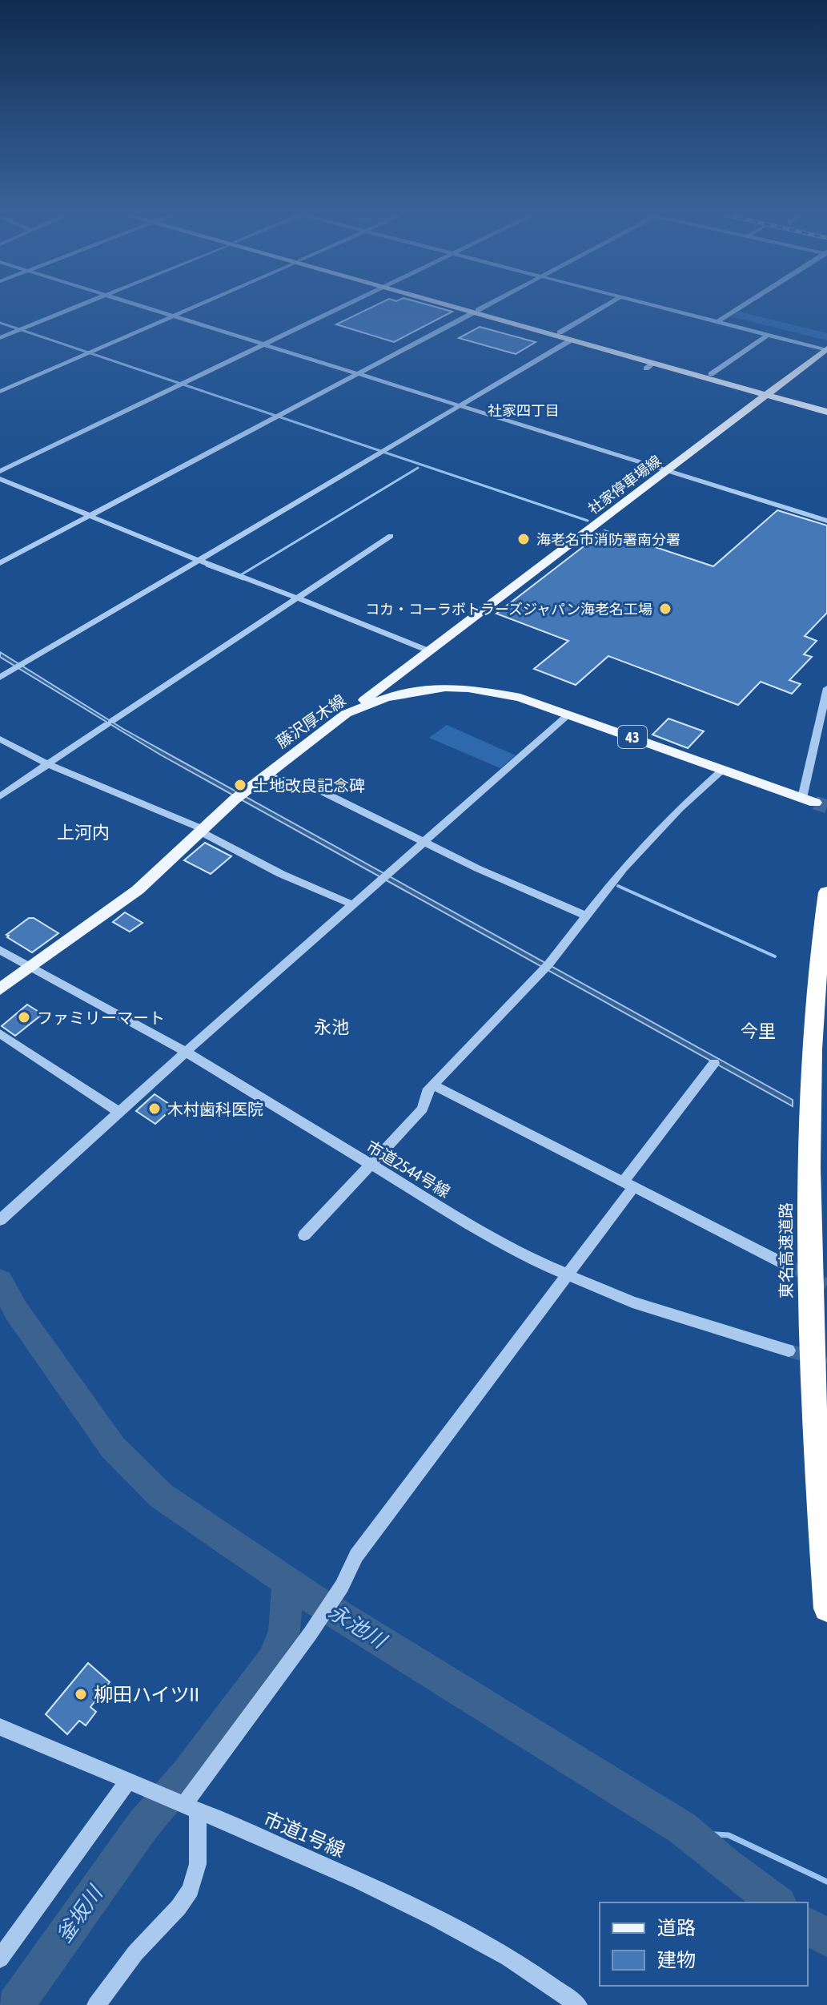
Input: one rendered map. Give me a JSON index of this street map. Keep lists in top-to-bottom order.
{
  "streets": {
    "highway": ["東名高速道路"],
    "main road": ["社家停車場線", "藤沢厚木線", "43"],
    "street": ["市道2544号線", "市道1号線"]
  },
  "crossings": [
    ["社家停車場線", "藤沢厚木線"],
    ["藤沢厚木線", "市道2544号線"]
  ],
  "districts": [
    "社家四丁目",
    "上河内",
    "永池",
    "今里"
  ],
  "water": ["永池川", "釜坂川"],
  "places": [
    "海老名市消防署南分署",
    "コカ・コーラボトラーズジャパン海老名工場",
    "土地改良記念碑",
    "ファミリーマート",
    "木村歯科医院",
    "柳田ハイツII"
  ],
  "legend": ["道路", "建物"]
}
